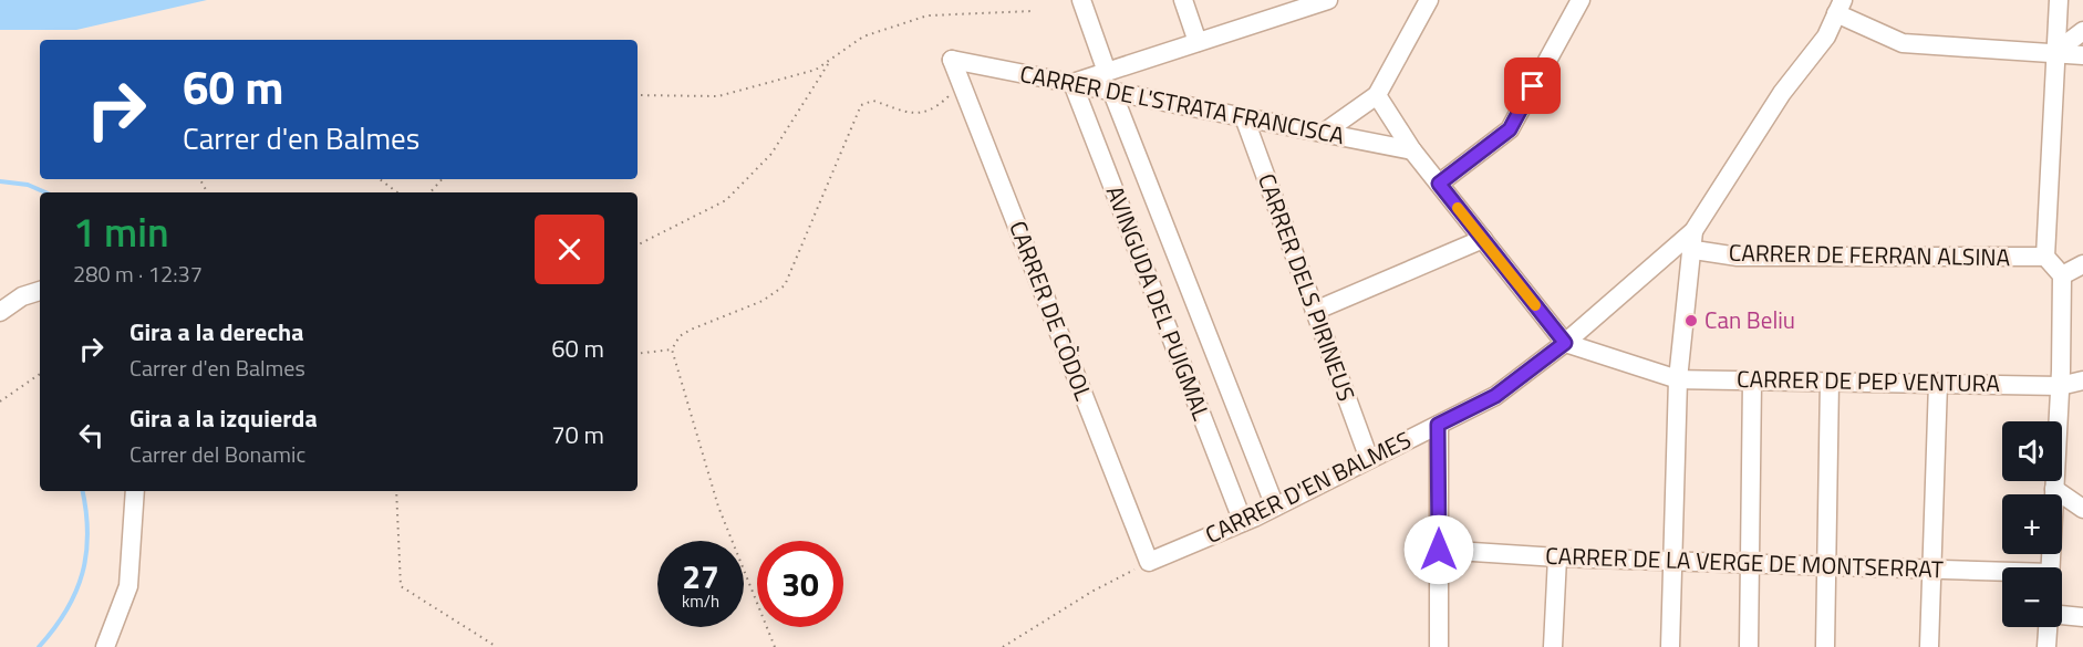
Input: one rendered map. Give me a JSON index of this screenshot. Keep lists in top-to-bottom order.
{
  "streets": {
    "street": [
      "CARRER DE L'STRATA FRANCISCA",
      "CARRER DE FERRAN ALSINA",
      "CARRER DELS PIRINEUS",
      "AVINGUDA DEL PUIGMAL",
      "CARRER DE CÒDOL",
      "CARRER DE PEP VENTURA",
      "CARRER D'EN BALMES",
      "CARRER DE LA VERGE DE MONTSERRAT"
    ]
  },
  "crossings": [
    ["CARRER DE L'STRATA FRANCISCA", "CARRER DELS PIRINEUS"],
    ["CARRER DE L'STRATA FRANCISCA", "AVINGUDA DEL PUIGMAL"],
    ["CARRER DE L'STRATA FRANCISCA", "CARRER DE CÒDOL"],
    ["CARRER DELS PIRINEUS", "CARRER D'EN BALMES"],
    ["AVINGUDA DEL PUIGMAL", "CARRER D'EN BALMES"],
    ["CARRER DE CÒDOL", "CARRER D'EN BALMES"],
    ["CARRER DE PEP VENTURA", "CARRER D'EN BALMES"]
  ],
  "places": ["Can Beliu"],
  "page": {
    "turn": ["60 m", "Carrer d'en Balmes"],
    "heading": ["1 min", "280 m · 12:37"],
    "list": [
      {
        "name": "Gira a la derecha",
        "note": "Carrer d'en Balmes",
        "value": "60 m"
      },
      {
        "name": "Gira a la izquierda",
        "note": "Carrer del Bonamic",
        "value": "70 m"
      }
    ],
    "map_buttons": ["+", "−"],
    "speed": "27 km/h",
    "limit": "30"
  }
}
